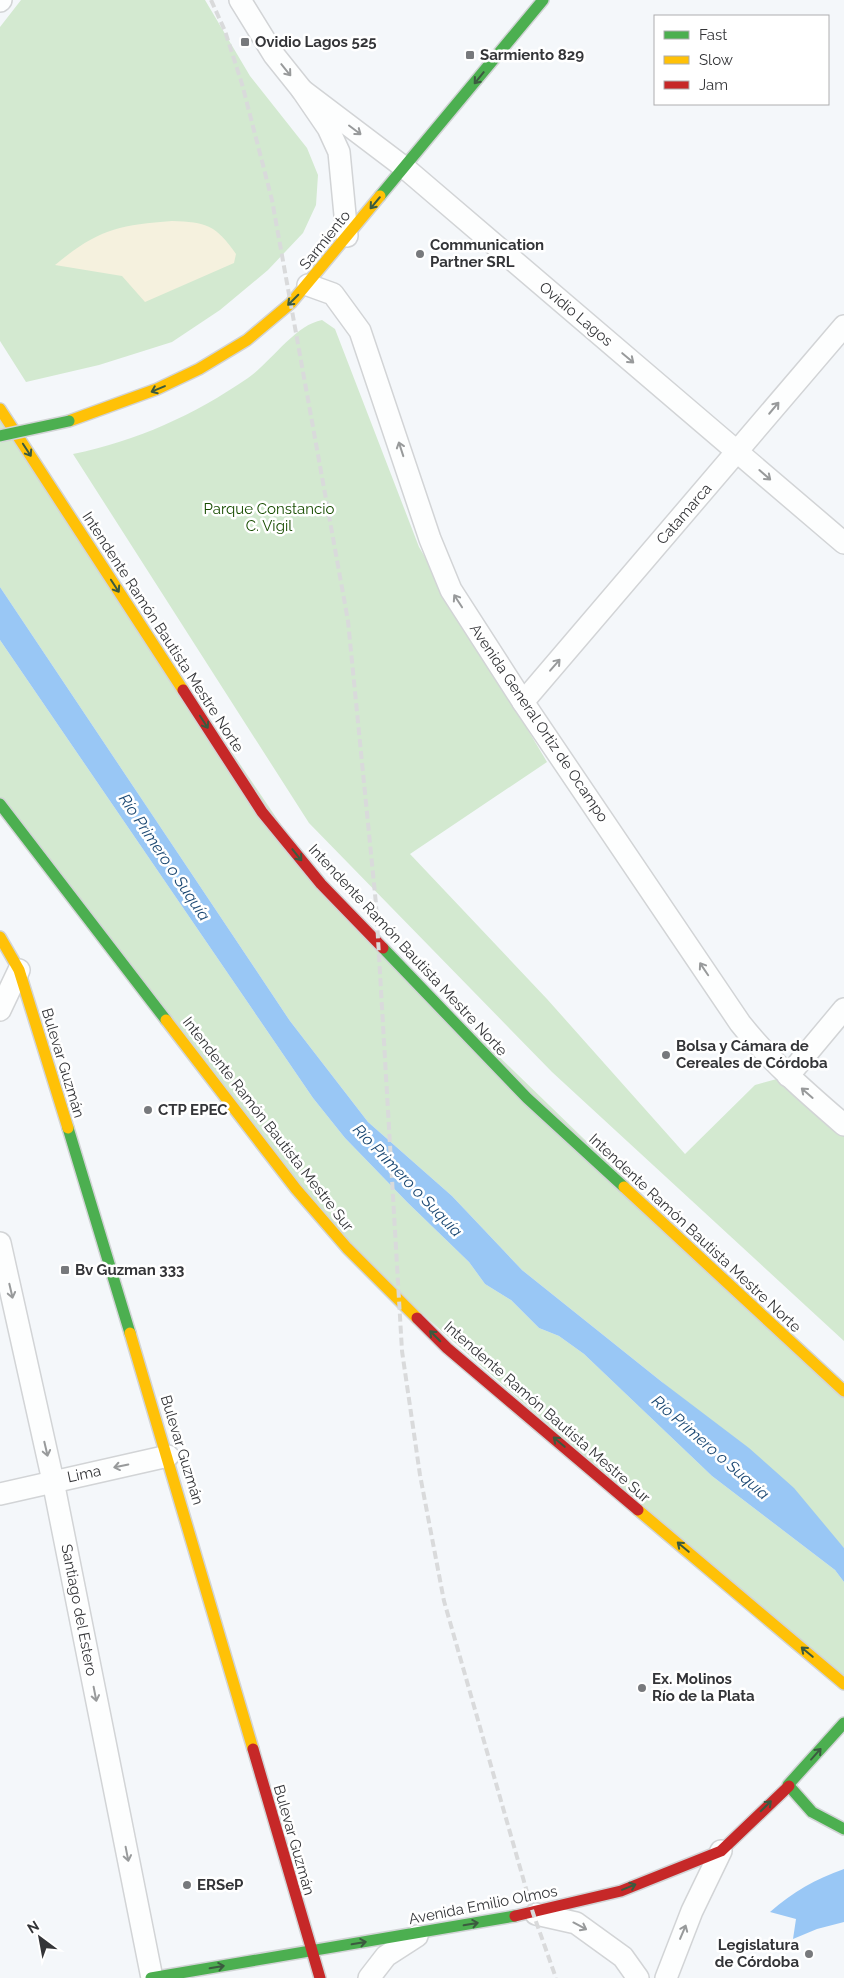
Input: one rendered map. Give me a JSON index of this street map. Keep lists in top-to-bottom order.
{
  "streets": {
    "main road": [
      "Sarmiento",
      "Intendente Ramón Bautista Mestre Norte",
      "Bulevar Guzmán",
      "Intendente Ramón Bautista Mestre Sur",
      "Avenida Emilio Olmos"
    ],
    "street": [
      "Ovidio Lagos",
      "Catamarca",
      "Avenida General Ortiz de Ocampo",
      "Lima",
      "Santiago del Estero"
    ]
  },
  "crossings": [
    ["Sarmiento", "Ovidio Lagos"],
    ["Sarmiento", "Avenida General Ortiz de Ocampo"],
    ["Ovidio Lagos", "Catamarca"],
    ["Catamarca", "Avenida General Ortiz de Ocampo"],
    ["Bulevar Guzmán", "Lima"],
    ["Bulevar Guzmán", "Avenida Emilio Olmos"],
    ["Lima", "Santiago del Estero"],
    ["Santiago del Estero", "Avenida Emilio Olmos"]
  ],
  "one_way": [
    "Sarmiento",
    "Ovidio Lagos",
    "Catamarca",
    "Intendente Ramón Bautista Mestre Norte",
    "Avenida General Ortiz de Ocampo",
    "Intendente Ramón Bautista Mestre Sur",
    "Lima",
    "Santiago del Estero",
    "Avenida Emilio Olmos"
  ],
  "water": ["Río Primero o Suquía"],
  "parks": ["Parque Constancio C. Vigil"],
  "places": {
    "transit": ["Ovidio Lagos 525", "Sarmiento 829", "Bv Guzman 333"],
    "other": [
      "Communication Partner SRL",
      "Bolsa y Cámara de Cereales de Córdoba",
      "CTP EPEC",
      "Ex. Molinos Río de la Plata",
      "ERSeP",
      "Legislatura de Córdoba"
    ]
  },
  "legend": ["Fast", "Slow", "Jam"],
  "north": "top left"
}
